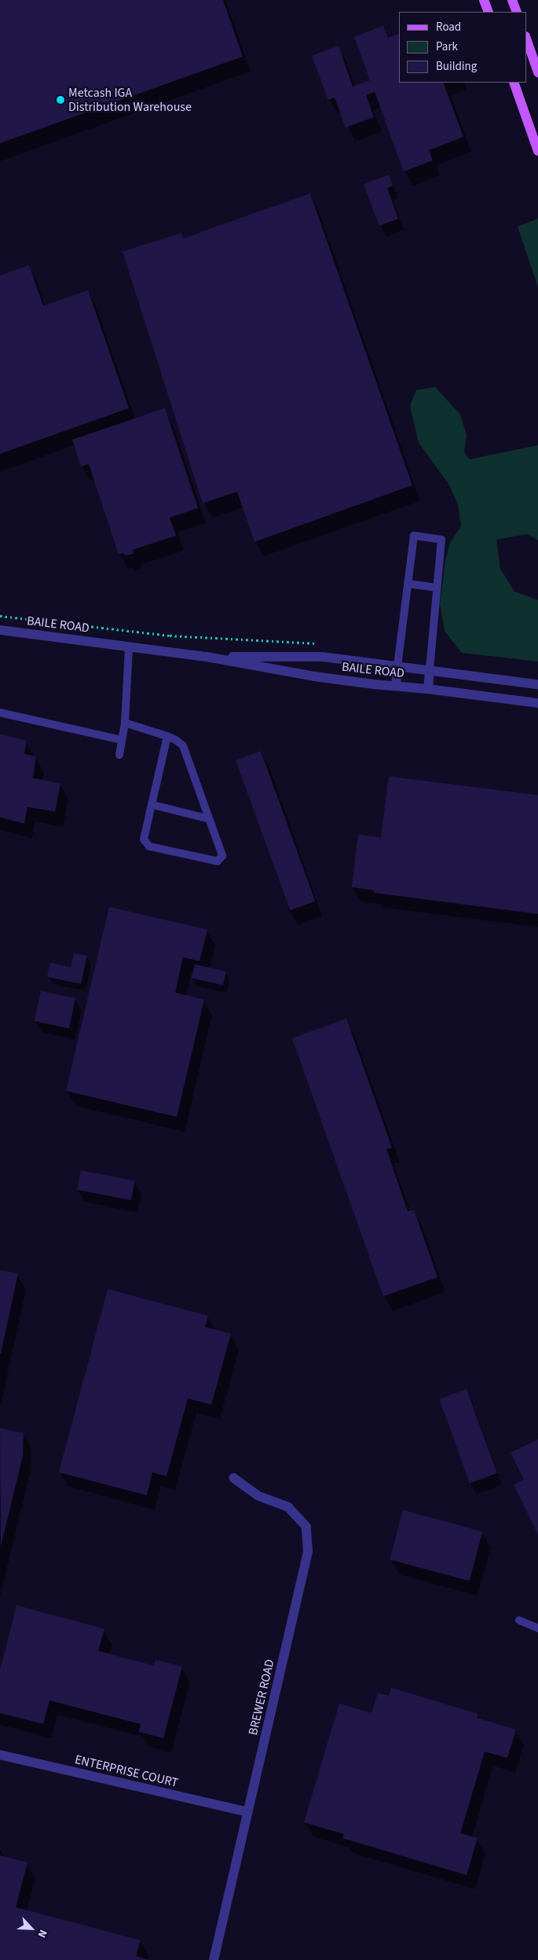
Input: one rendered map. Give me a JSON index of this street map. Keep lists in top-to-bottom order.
{
  "streets": {
    "street": ["BAILE ROAD", "BREWER ROAD", "ENTERPRISE COURT"]
  },
  "crossings": [
    ["BREWER ROAD", "ENTERPRISE COURT"]
  ],
  "places": ["Metcash IGA Distribution Warehouse"],
  "legend": ["Road", "Park", "Building"],
  "north": "bottom right"
}
